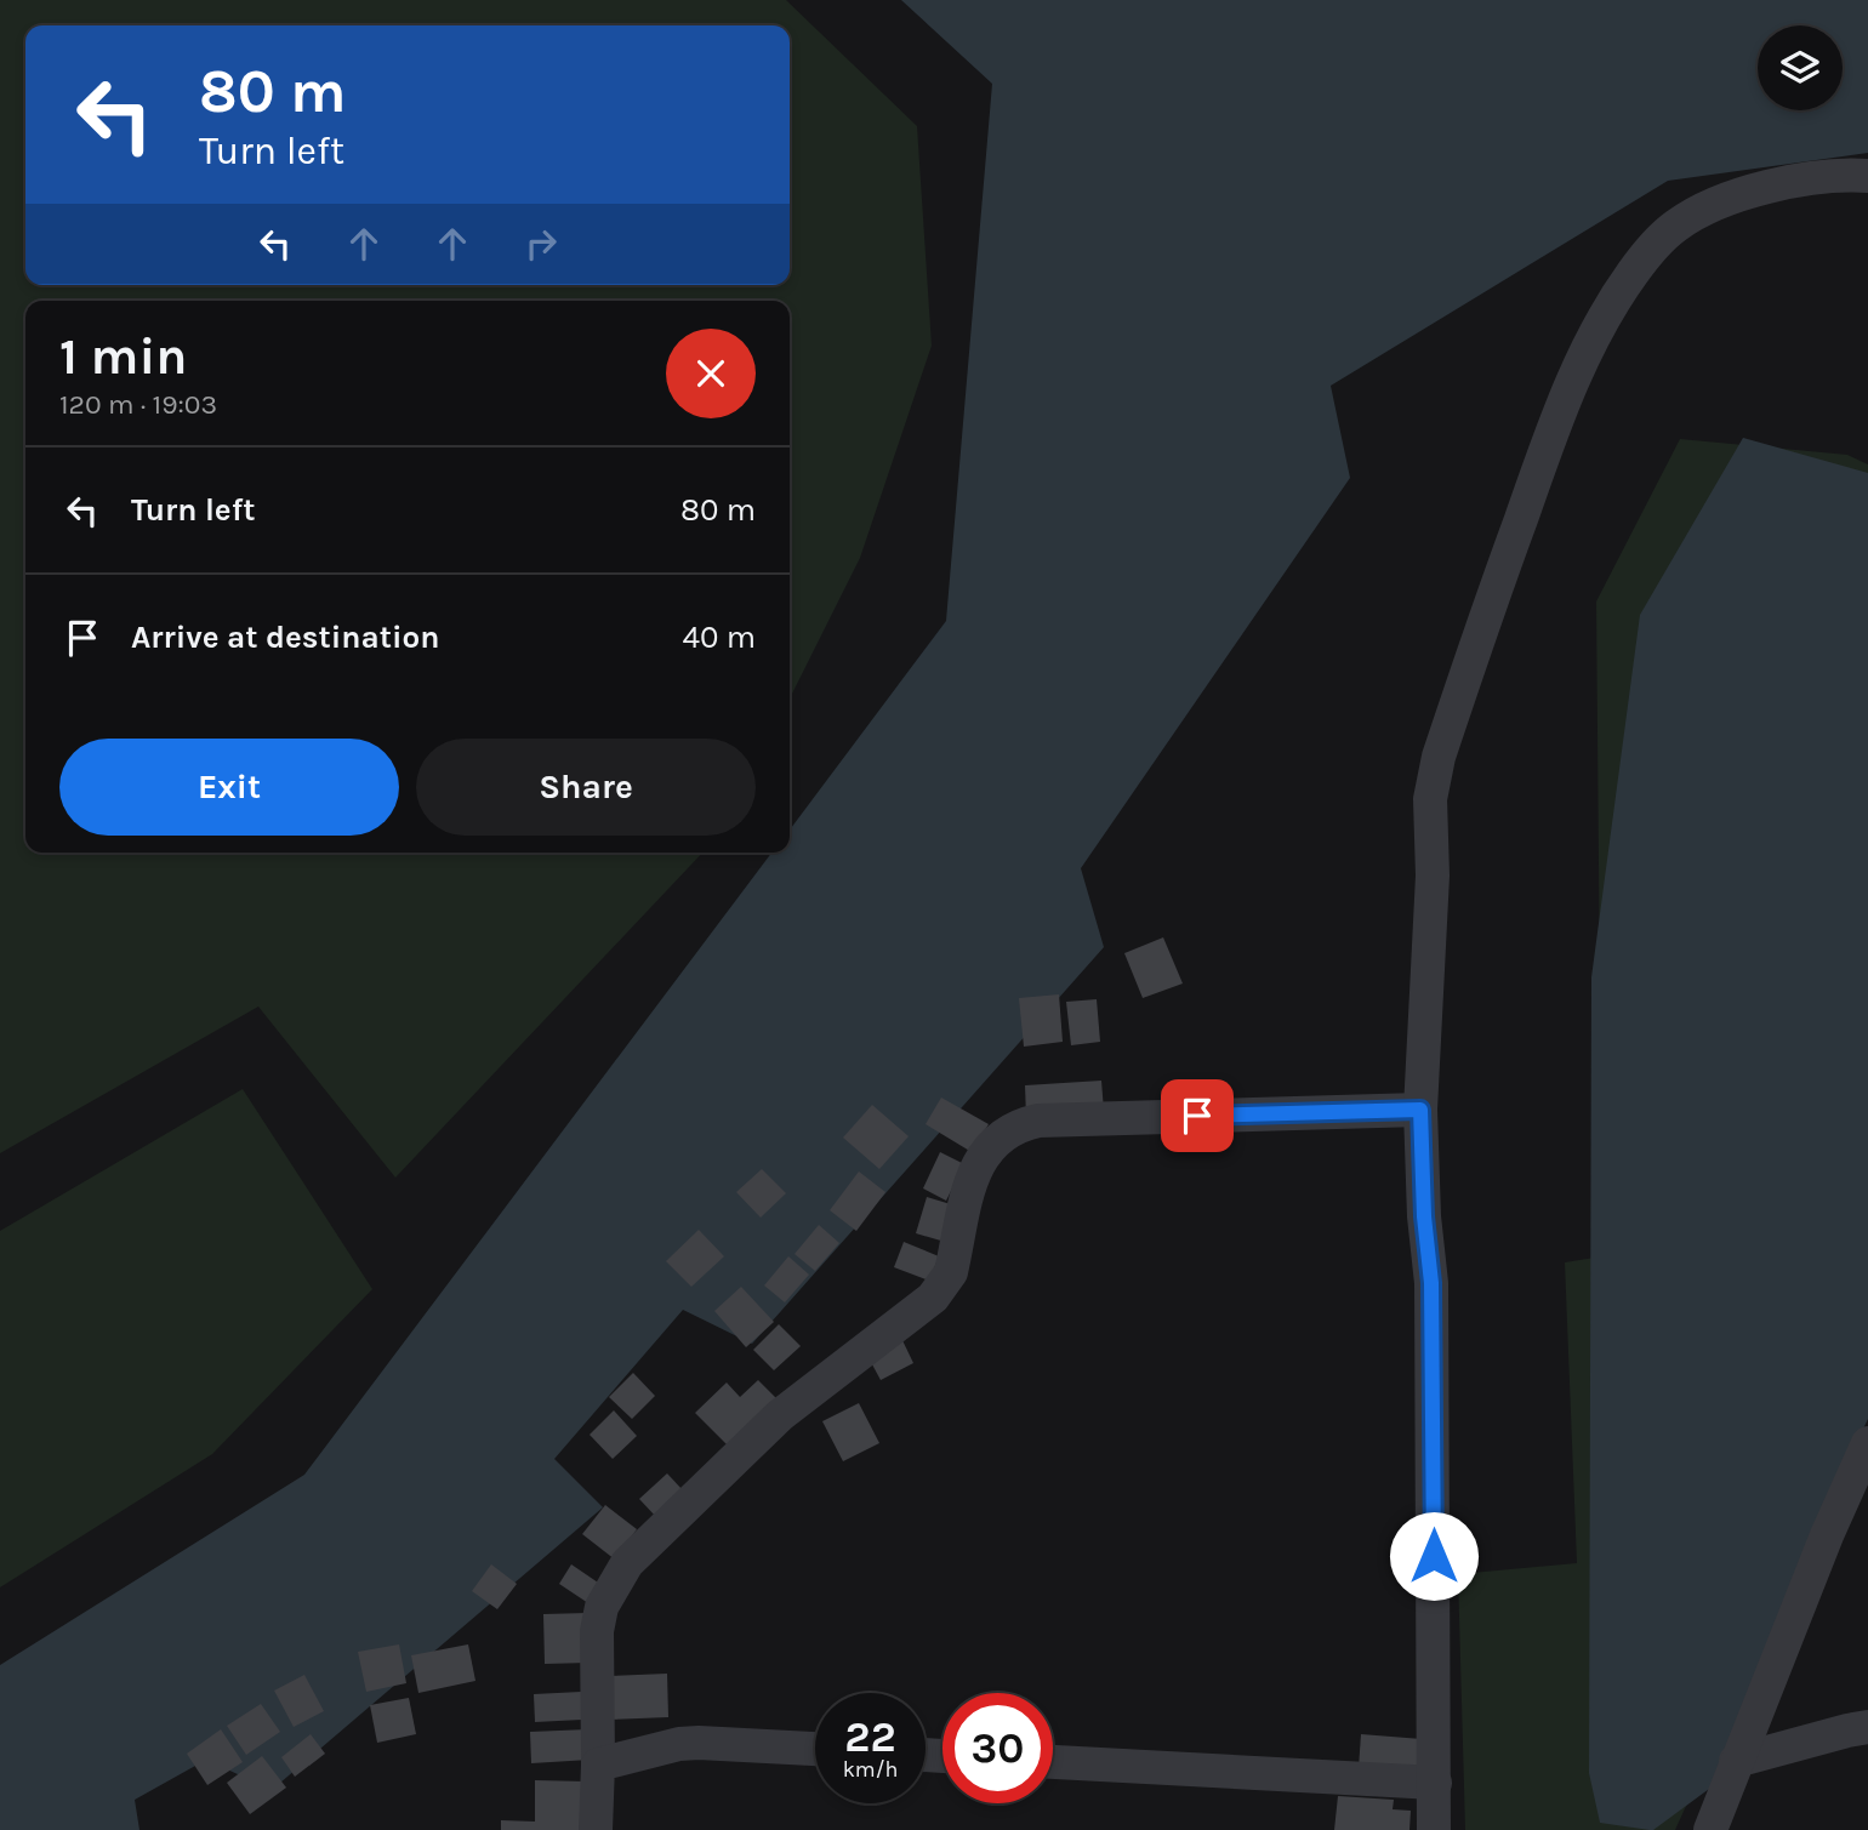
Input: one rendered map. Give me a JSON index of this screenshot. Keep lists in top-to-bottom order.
{
  "page": {
    "turn": ["80 m", "Turn left"],
    "heading": ["1 min", "120 m · 19:03"],
    "list": [
      {
        "name": "Turn left",
        "value": "80 m"
      },
      {
        "name": "Arrive at destination",
        "value": "40 m"
      }
    ],
    "buttons": ["Exit", "Share"],
    "speed": "22 km/h",
    "limit": "30"
  }
}
